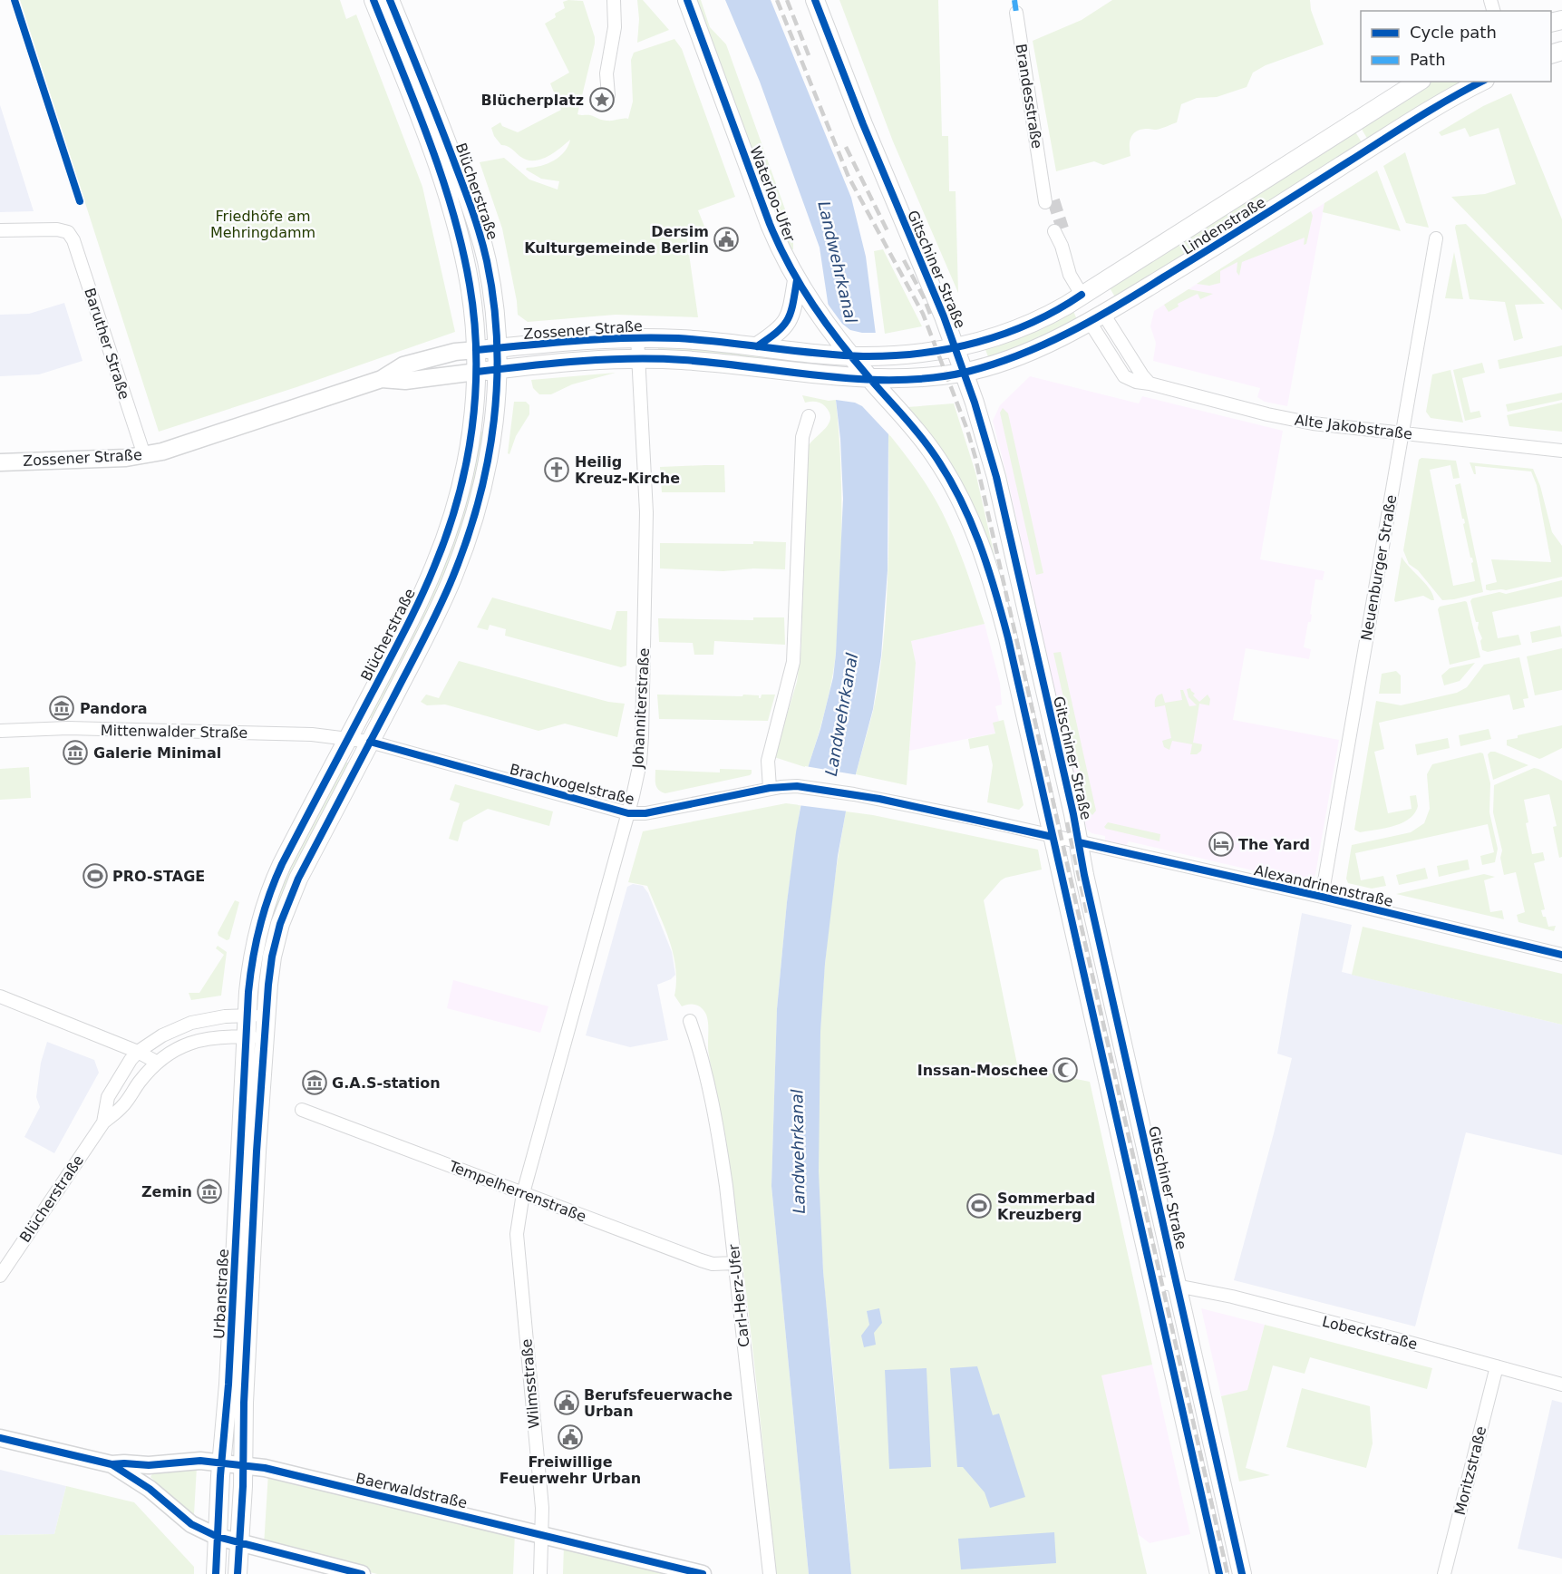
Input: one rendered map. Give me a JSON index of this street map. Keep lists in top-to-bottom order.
{
  "streets": {
    "main road": [
      "Blücherstraße",
      "Waterloo-Ufer",
      "Lindenstraße",
      "Gitschiner Straße",
      "Zossener Straße",
      "Urbanstraße"
    ],
    "street": [
      "Brandesstraße",
      "Baruther Straße",
      "Alte Jakobstraße",
      "Neuenburger Straße",
      "Johanniterstraße",
      "Mittenwalder Straße",
      "Brachvogelstraße",
      "Alexandrinenstraße",
      "Tempelherrenstraße",
      "Carl-Herz-Ufer",
      "Lobeckstraße",
      "Wilmsstraße",
      "Moritzstraße",
      "Baerwaldstraße"
    ]
  },
  "crossings": [
    ["Blücherstraße", "Zossener Straße"],
    ["Blücherstraße", "Mittenwalder Straße"],
    ["Blücherstraße", "Brachvogelstraße"],
    ["Blücherstraße", "Urbanstraße"],
    ["Waterloo-Ufer", "Zossener Straße"],
    ["Lindenstraße", "Gitschiner Straße"],
    ["Lindenstraße", "Zossener Straße"],
    ["Lindenstraße", "Alte Jakobstraße"],
    ["Gitschiner Straße", "Zossener Straße"],
    ["Gitschiner Straße", "Alexandrinenstraße"],
    ["Gitschiner Straße", "Lobeckstraße"],
    ["Zossener Straße", "Baruther Straße"],
    ["Zossener Straße", "Johanniterstraße"],
    ["Alte Jakobstraße", "Neuenburger Straße"],
    ["Neuenburger Straße", "Alexandrinenstraße"],
    ["Johanniterstraße", "Brachvogelstraße"],
    ["Johanniterstraße", "Tempelherrenstraße"],
    ["Johanniterstraße", "Wilmsstraße"],
    ["Mittenwalder Straße", "Brachvogelstraße"],
    ["Brachvogelstraße", "Alexandrinenstraße"],
    ["Tempelherrenstraße", "Carl-Herz-Ufer"],
    ["Tempelherrenstraße", "Wilmsstraße"],
    ["Urbanstraße", "Baerwaldstraße"],
    ["Lobeckstraße", "Moritzstraße"],
    ["Wilmsstraße", "Baerwaldstraße"]
  ],
  "water": ["Landwehrkanal"],
  "parks": ["Friedhöfe am Mehringdamm"],
  "places": {
    "place": ["Blücherplatz"],
    "public building": ["Dersim Kulturgemeinde Berlin", "Berufsfeuerwache Urban", "Freiwillige Feuerwehr Urban"],
    "church": ["Heilig Kreuz-Kirche"],
    "museum": [
      "Pandora",
      "Galerie Minimal",
      "G.A.S-station",
      "Zemin"
    ],
    "hotel": ["The Yard"],
    "sports": ["PRO-STAGE", "Sommerbad Kreuzberg"],
    "mosque": ["Inssan-Moschee"]
  },
  "legend": ["Cycle path", "Path"]
}
